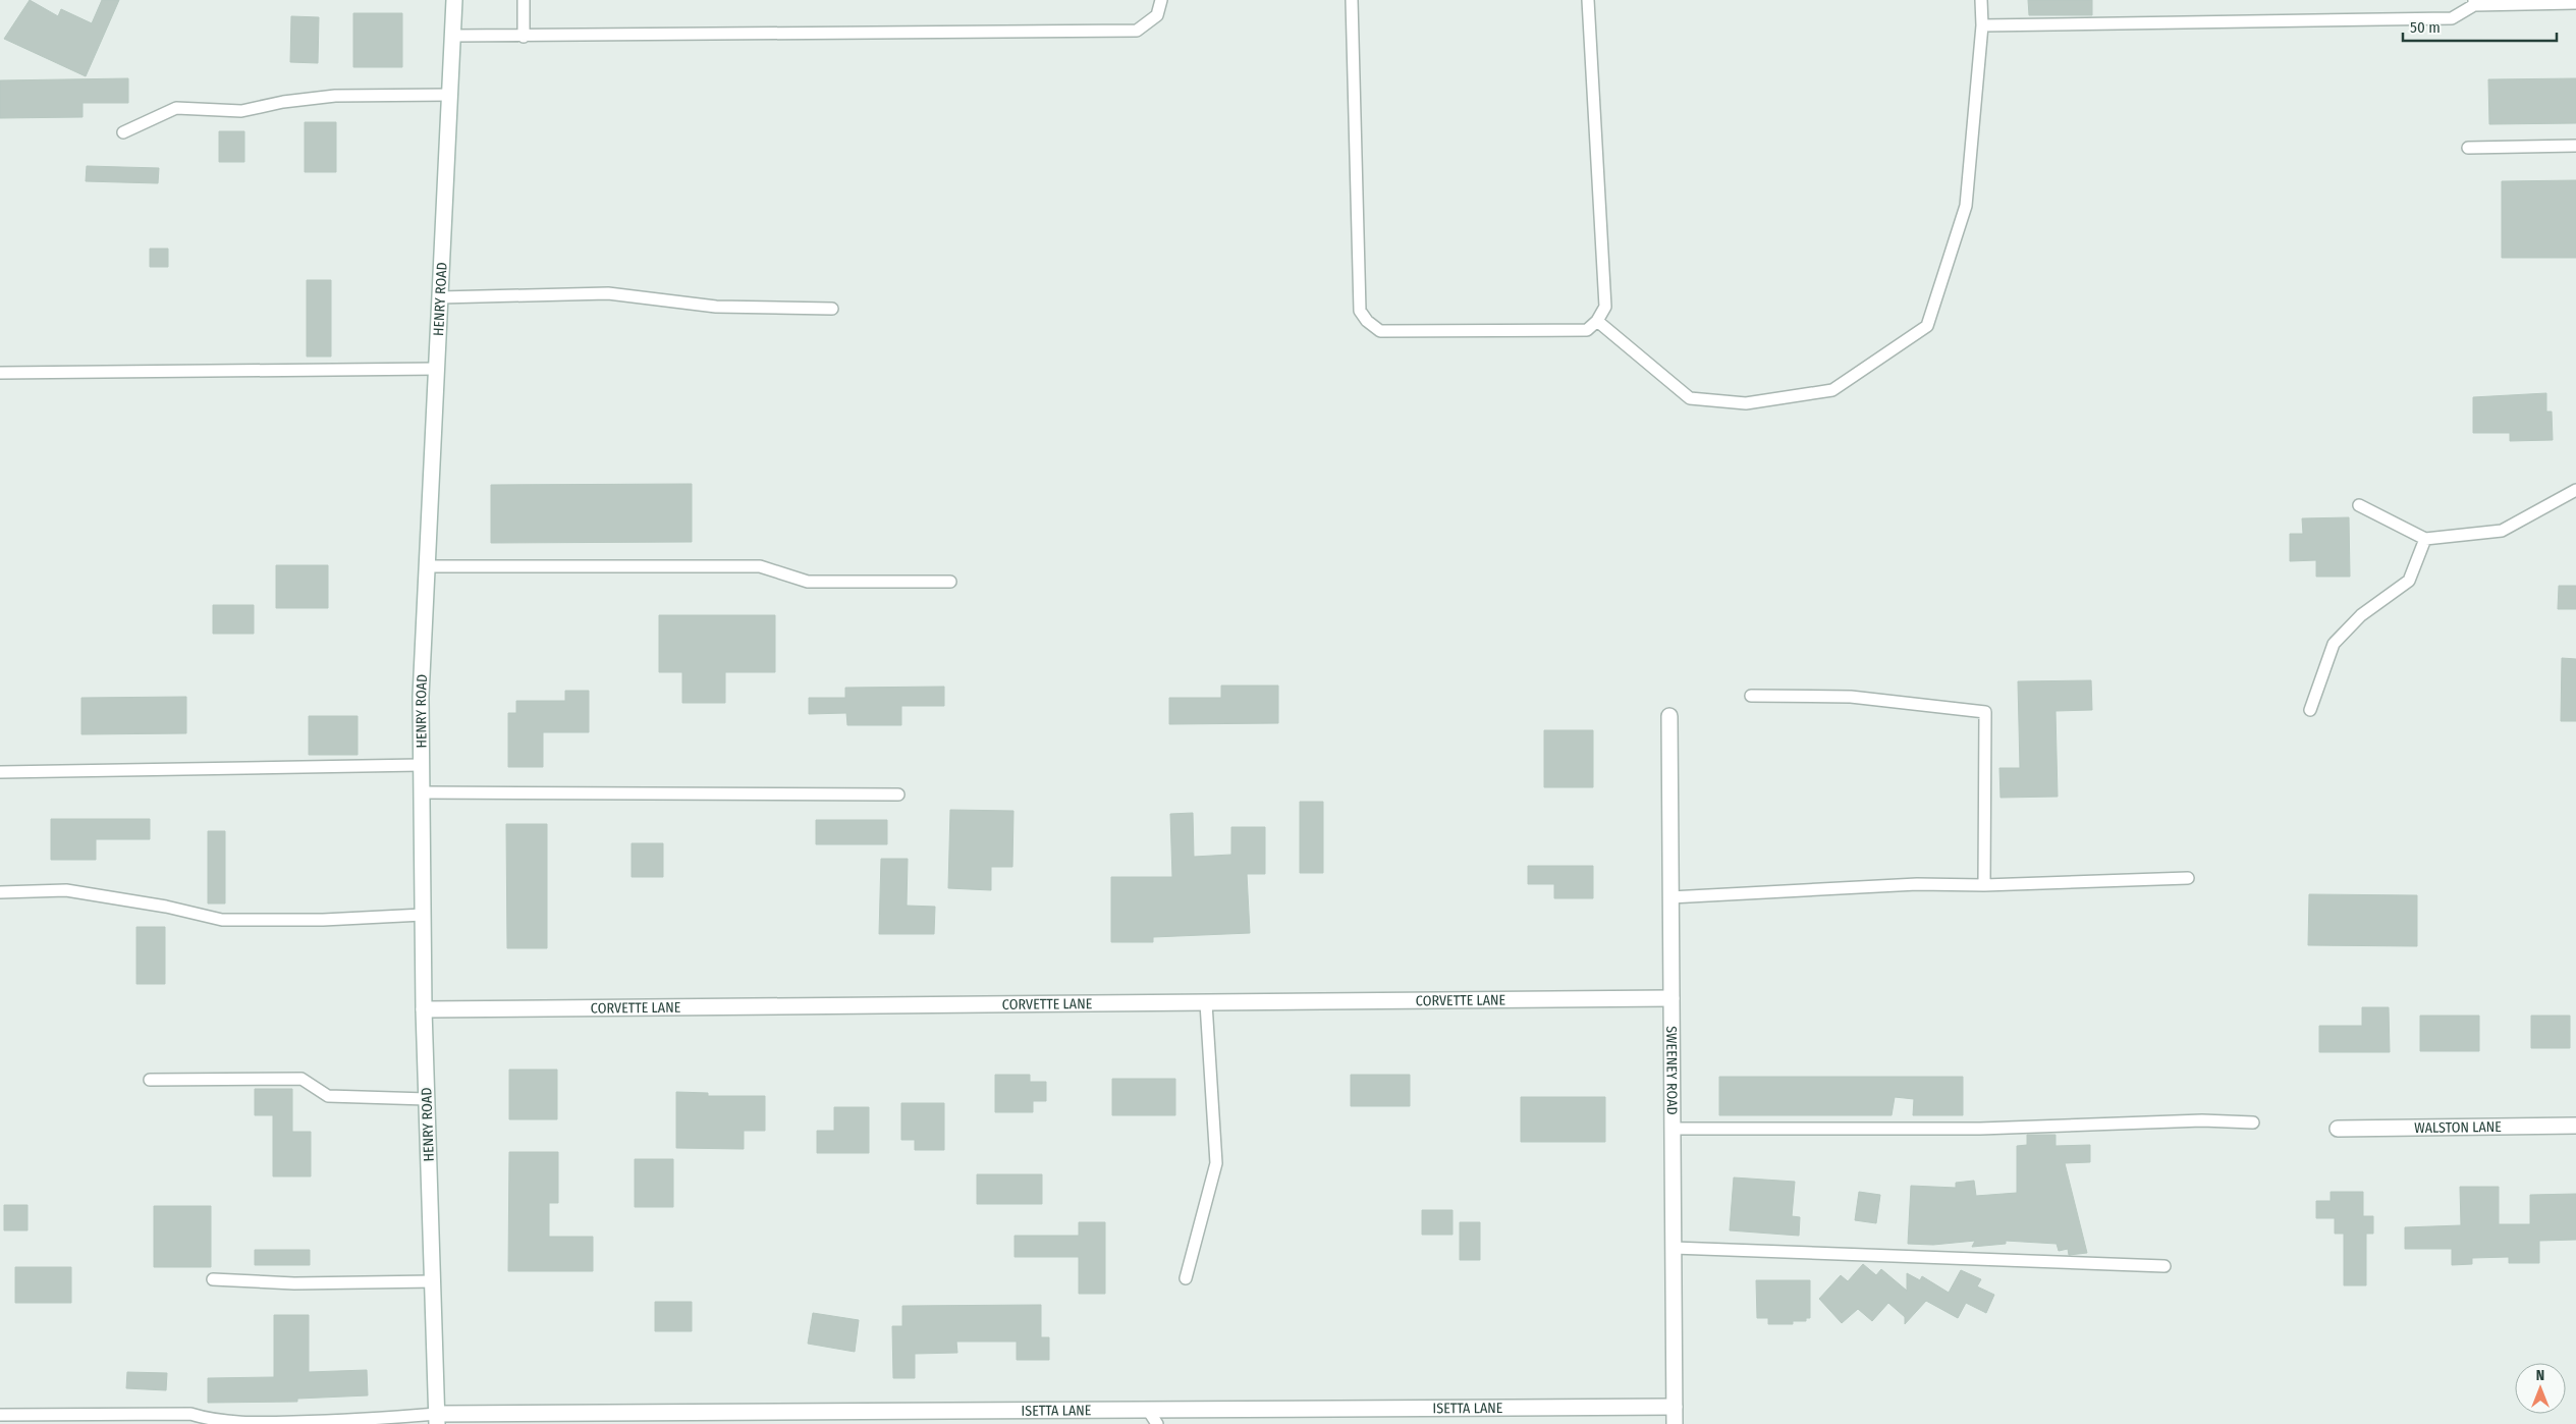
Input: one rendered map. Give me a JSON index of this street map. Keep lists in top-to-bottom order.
{
  "streets": {
    "street": [
      "HENRY ROAD",
      "CORVETTE LANE",
      "SWEENEY ROAD",
      "WALSTON LANE",
      "ISETTA LANE"
    ]
  },
  "crossings": [
    ["HENRY ROAD", "CORVETTE LANE"],
    ["HENRY ROAD", "ISETTA LANE"],
    ["CORVETTE LANE", "SWEENEY ROAD"],
    ["SWEENEY ROAD", "ISETTA LANE"]
  ],
  "scale_bar": "50 m",
  "north": "top"
}
